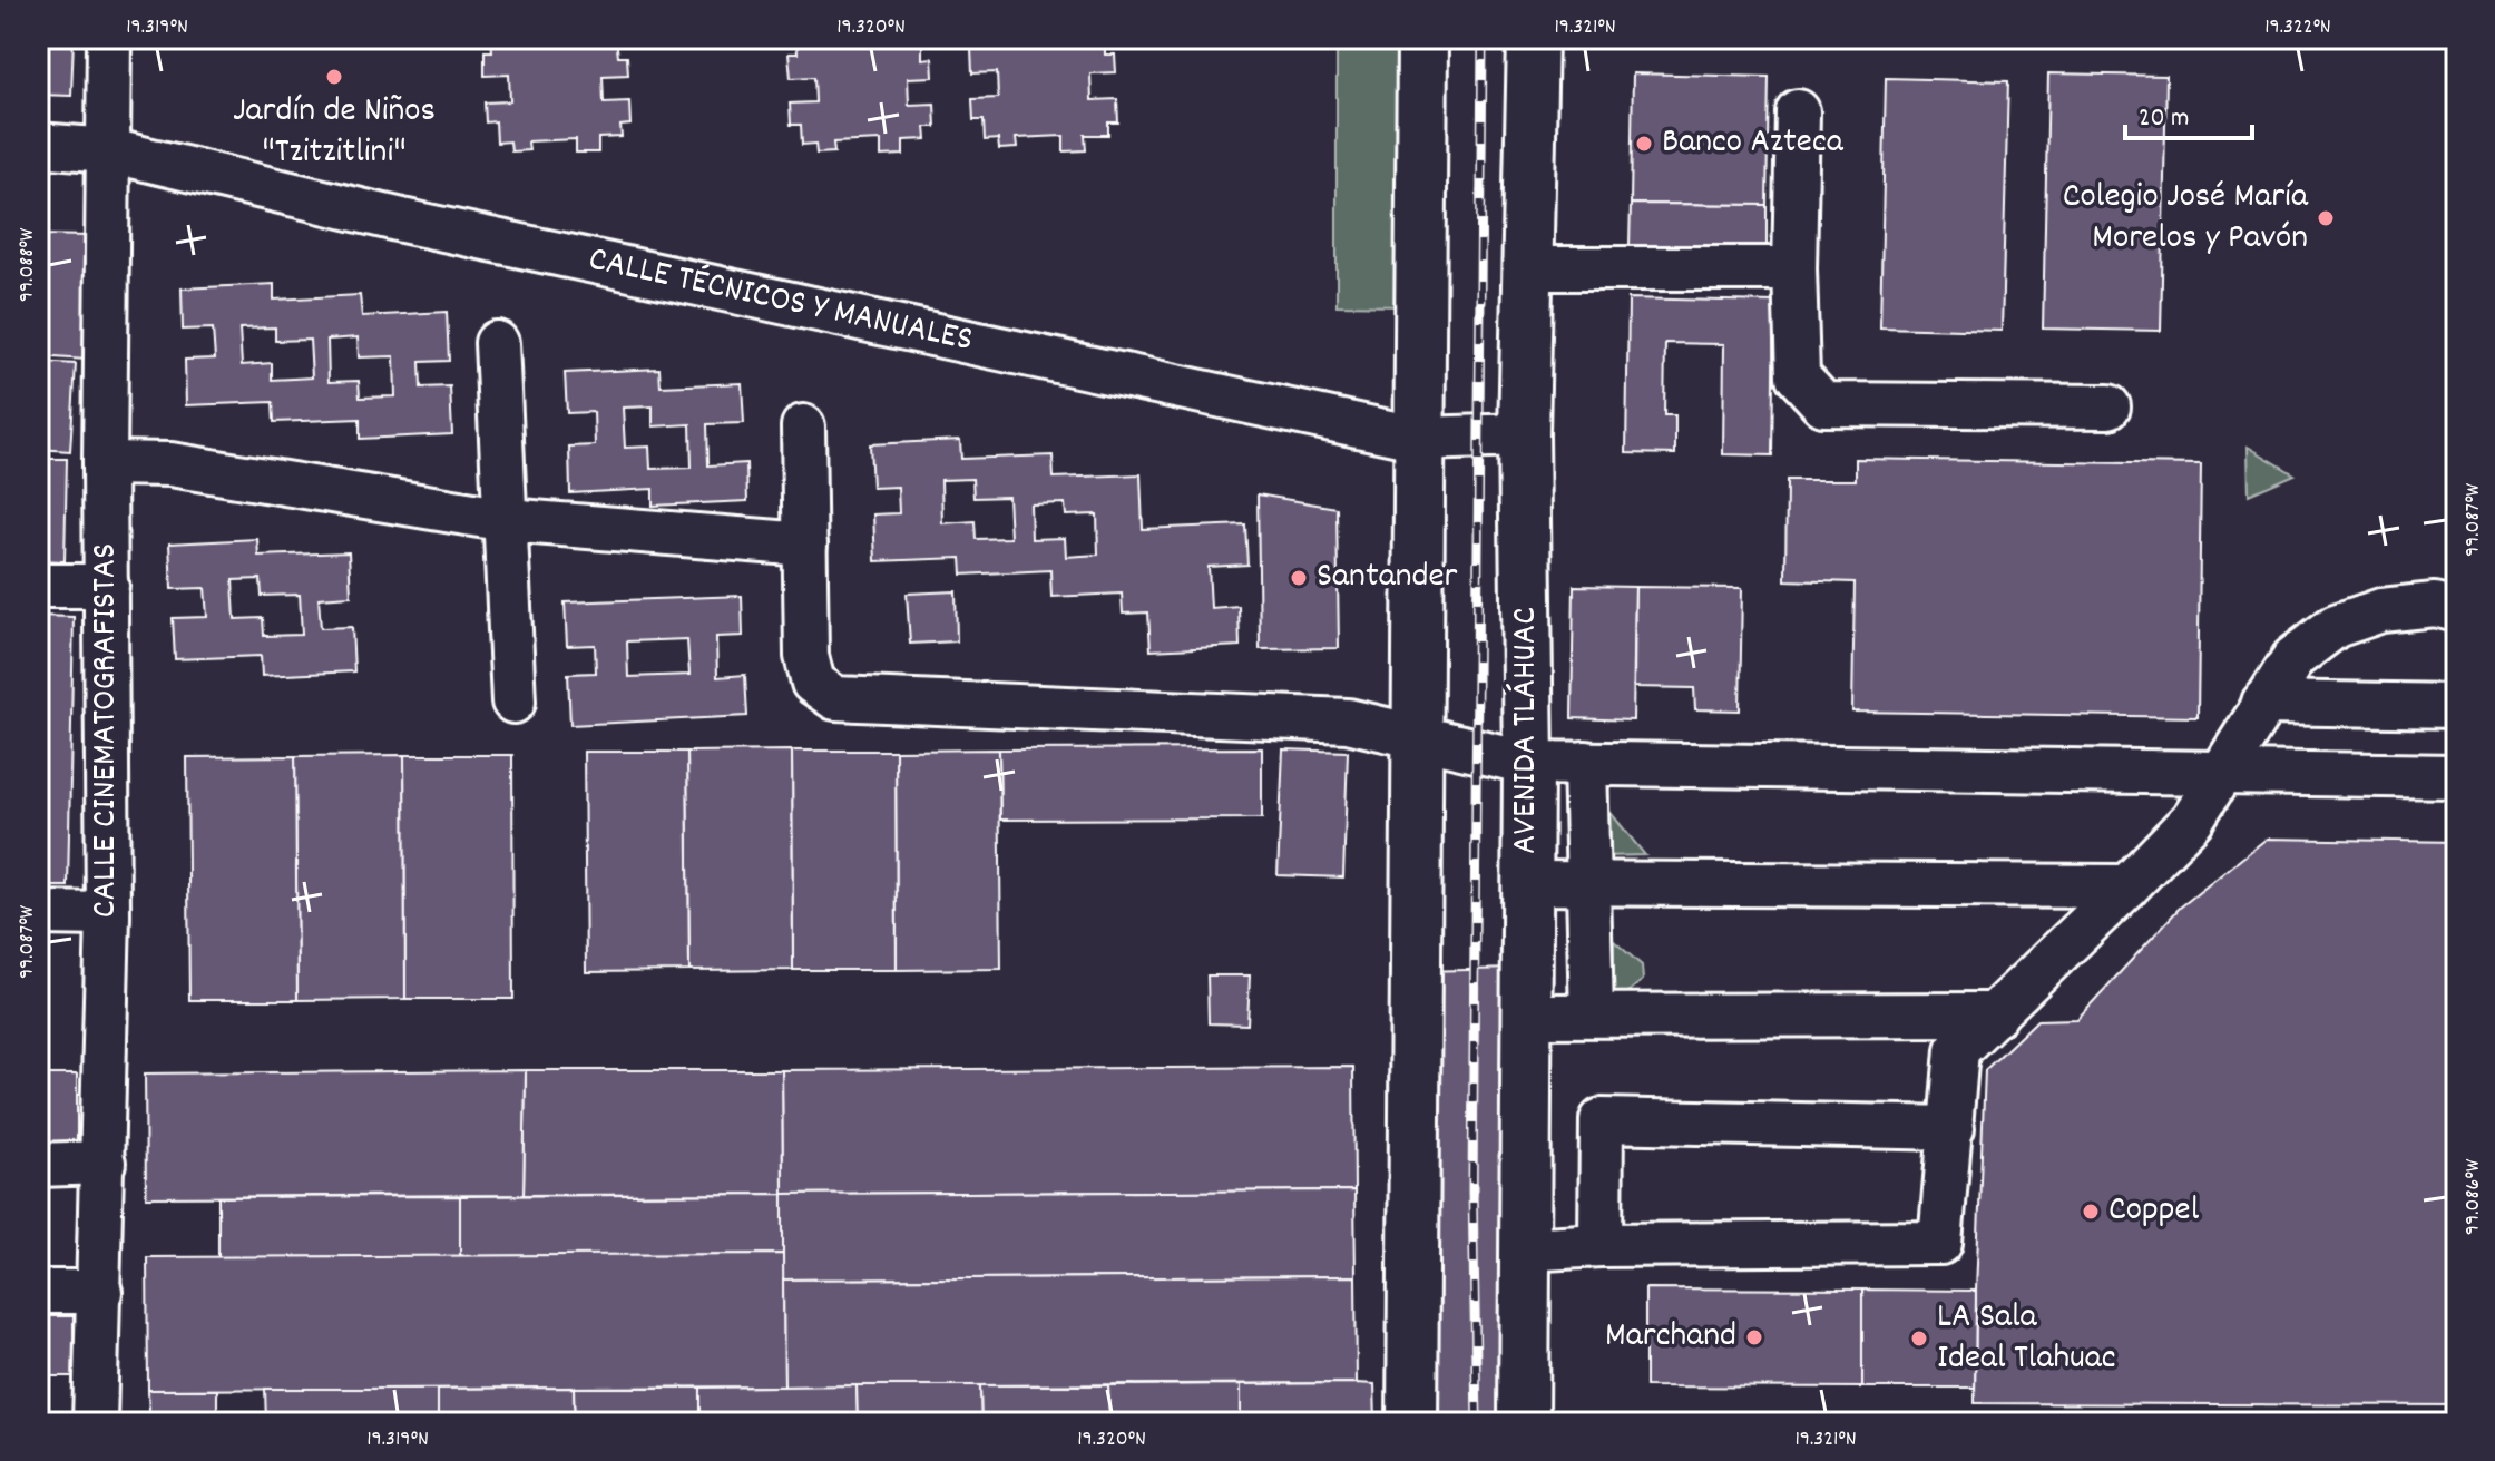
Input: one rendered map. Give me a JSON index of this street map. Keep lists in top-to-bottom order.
{
  "streets": {
    "main road": ["AVENIDA TLÁHUAC"],
    "street": ["CALLE TÉCNICOS Y MANUALES", "CALLE CINEMATOGRAFISTAS"]
  },
  "crossings": [
    ["CALLE TÉCNICOS Y MANUALES", "CALLE CINEMATOGRAFISTAS"],
    ["CALLE TÉCNICOS Y MANUALES", "AVENIDA TLÁHUAC"]
  ],
  "places": [
    "Jardín de Niños \"Tzitzitlini\"",
    "Banco Azteca",
    "Colegio José María Morelos y Pavón",
    "Santander",
    "Coppel",
    "Marchand",
    "LA Sala Ideal Tlahuac"
  ],
  "scale_bar": "20 m",
  "coordinates": [
    "19.319°N",
    "19.320°N",
    "19.321°N",
    "19.322°N",
    "99.088°W",
    "99.087°W",
    "99.086°W"
  ]
}
